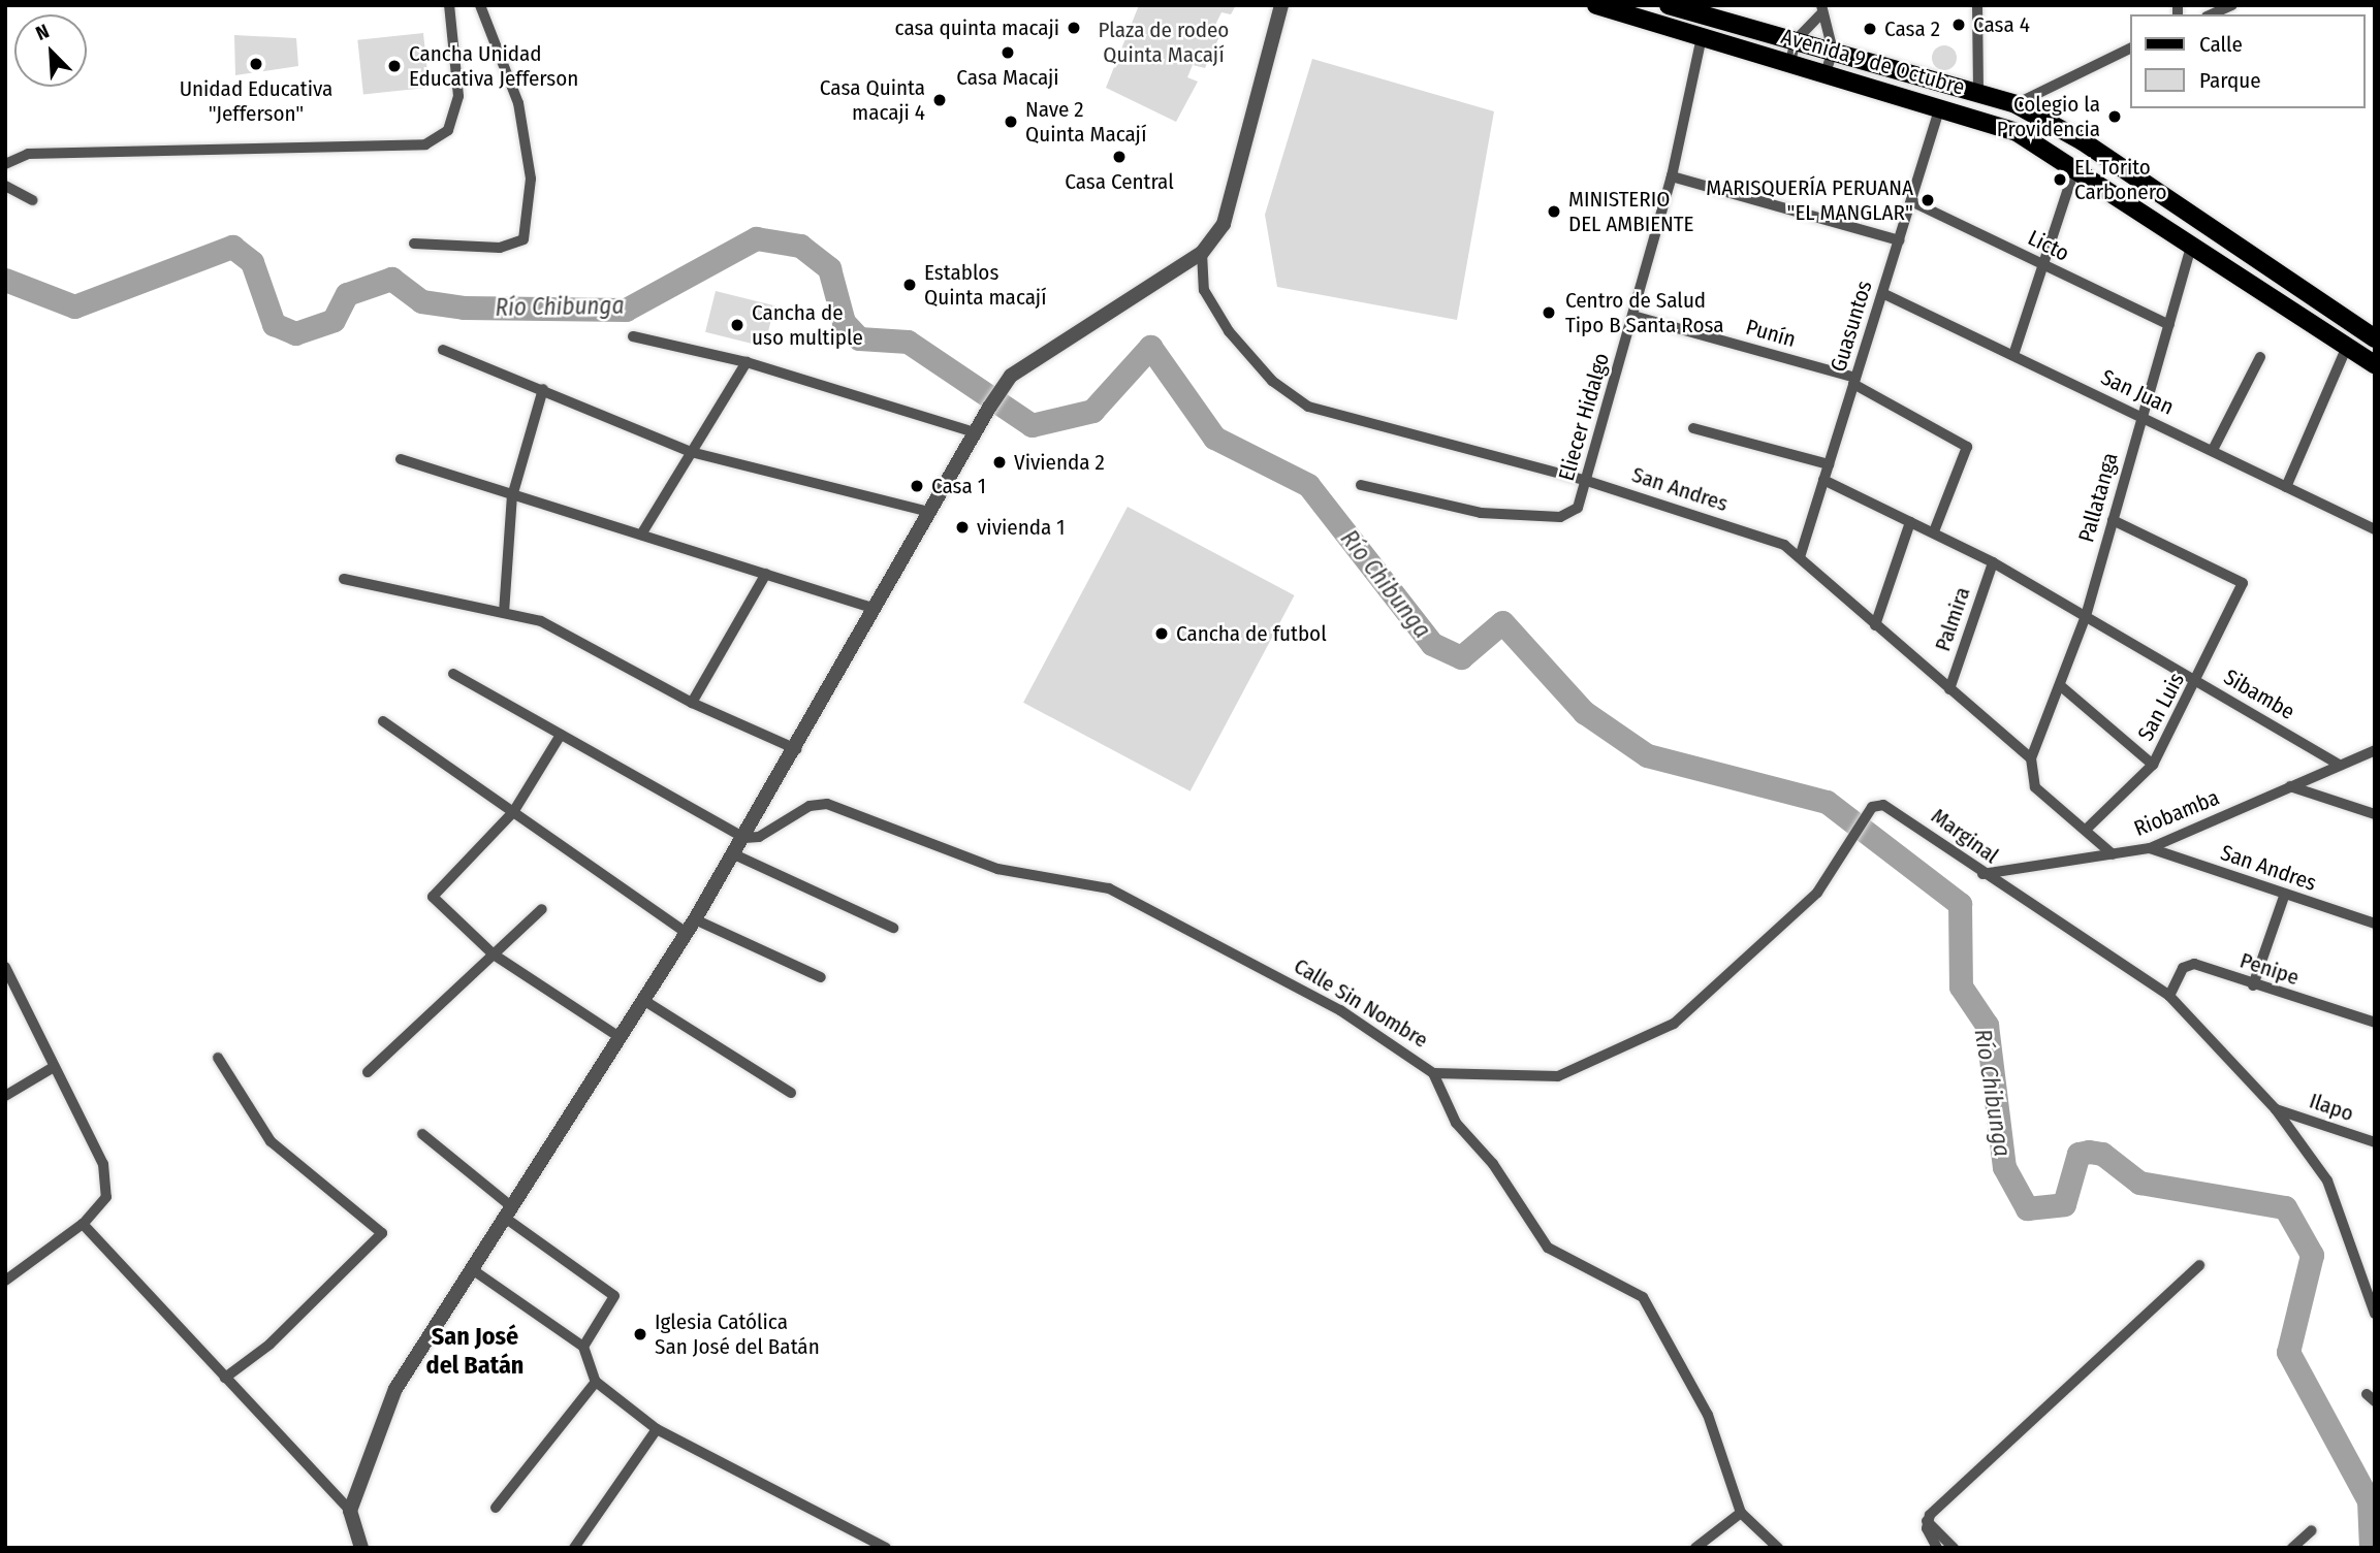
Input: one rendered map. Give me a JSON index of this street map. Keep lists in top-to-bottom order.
{
  "streets": {
    "main road": ["Avenida 9 de Octubre"],
    "street": [
      "Licto",
      "Guasuntos",
      "Punín",
      "San Juan",
      "Eliecer Hidalgo",
      "San Andres",
      "Pallatanga",
      "Palmira",
      "Sibambe",
      "San Luis",
      "Riobamba",
      "Marginal",
      "Penipe",
      "Calle Sin Nombre",
      "Ilapo"
    ]
  },
  "crossings": [
    ["Avenida 9 de Octubre", "Guasuntos"],
    ["Avenida 9 de Octubre", "Eliecer Hidalgo"],
    ["Avenida 9 de Octubre", "Pallatanga"],
    ["Licto", "Guasuntos"],
    ["Licto", "Pallatanga"],
    ["Guasuntos", "Punín"],
    ["Guasuntos", "San Juan"],
    ["Guasuntos", "San Andres"],
    ["Guasuntos", "Sibambe"],
    ["Punín", "Eliecer Hidalgo"],
    ["Punín", "Sibambe"],
    ["San Juan", "Pallatanga"],
    ["Eliecer Hidalgo", "San Andres"],
    ["San Andres", "Pallatanga"],
    ["San Andres", "Palmira"],
    ["San Andres", "Riobamba"],
    ["Pallatanga", "Sibambe"],
    ["Pallatanga", "San Luis"],
    ["Palmira", "Sibambe"],
    ["Sibambe", "San Luis"],
    ["Sibambe", "Riobamba"],
    ["Riobamba", "Marginal"],
    ["Marginal", "Penipe"],
    ["Marginal", "Calle Sin Nombre"],
    ["Marginal", "Ilapo"]
  ],
  "districts": ["San José del Batán"],
  "water": ["Río Chibunga"],
  "parks": ["Plaza de rodeo Quinta Macají"],
  "places": [
    "Casa 4",
    "casa quinta macaji",
    "Casa 2",
    "Casa Macaji",
    "Unidad Educativa \"Jefferson\"",
    "Cancha Unidad Educativa Jefferson",
    "Casa Quinta macaji 4",
    "Colegio la Providencia",
    "Nave 2 Quinta Macají",
    "Casa Central",
    "EL Torito Carbonero",
    "MARISQUERÍA PERUANA \"EL MANGLAR\"",
    "MINISTERIO DEL AMBIENTE",
    "Establos Quinta macají",
    "Centro de Salud Tipo B Santa Rosa",
    "Cancha de uso multiple",
    "Vivienda 2",
    "Casa 1",
    "vivienda 1",
    "Cancha de futbol",
    "Iglesia Católica San José del Batán"
  ],
  "legend": ["Calle", "Parque"],
  "north": "top left"
}
